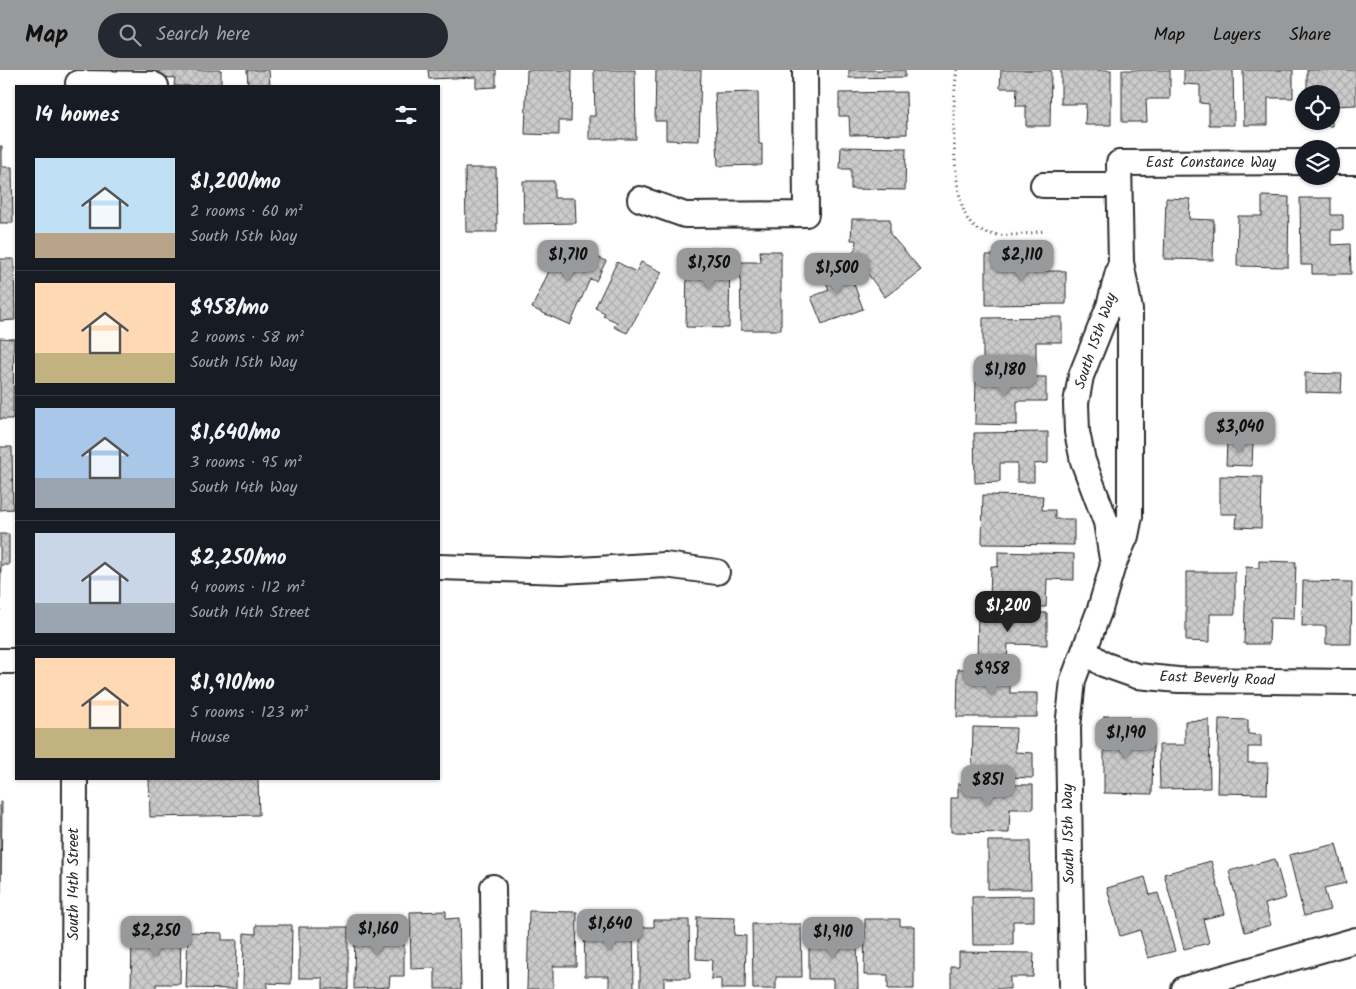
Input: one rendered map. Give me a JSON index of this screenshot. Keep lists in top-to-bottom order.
{
  "streets": {
    "street": [
      "East Constance Way",
      "South 15th Way",
      "East Beverly Road",
      "South 14th Street"
    ]
  },
  "crossings": [
    ["East Constance Way", "South 15th Way"],
    ["South 15th Way", "East Beverly Road"]
  ],
  "page": {
    "header": "Map",
    "search": "Search here",
    "nav": ["Map", "Layers", "Share"],
    "heading": "14 homes",
    "list": [
      {
        "name": "$1,200/mo",
        "note": "2 rooms · 60 m² · South 15th Way"
      },
      {
        "name": "$958/mo",
        "note": "2 rooms · 58 m² · South 15th Way"
      },
      {
        "name": "$1,640/mo",
        "note": "3 rooms · 95 m² · South 14th Way"
      },
      {
        "name": "$2,250/mo",
        "note": "4 rooms · 112 m² · South 14th Street"
      },
      {
        "name": "$1,910/mo",
        "note": "5 rooms · 123 m² · House"
      }
    ],
    "price": [
      "$1,710",
      "$2,110",
      "$1,750",
      "$1,500",
      "$1,180",
      "$3,040",
      "$1,200",
      "$958",
      "$1,190",
      "$851",
      "$1,640",
      "$1,160",
      "$2,250",
      "$1,910"
    ]
  }
}
